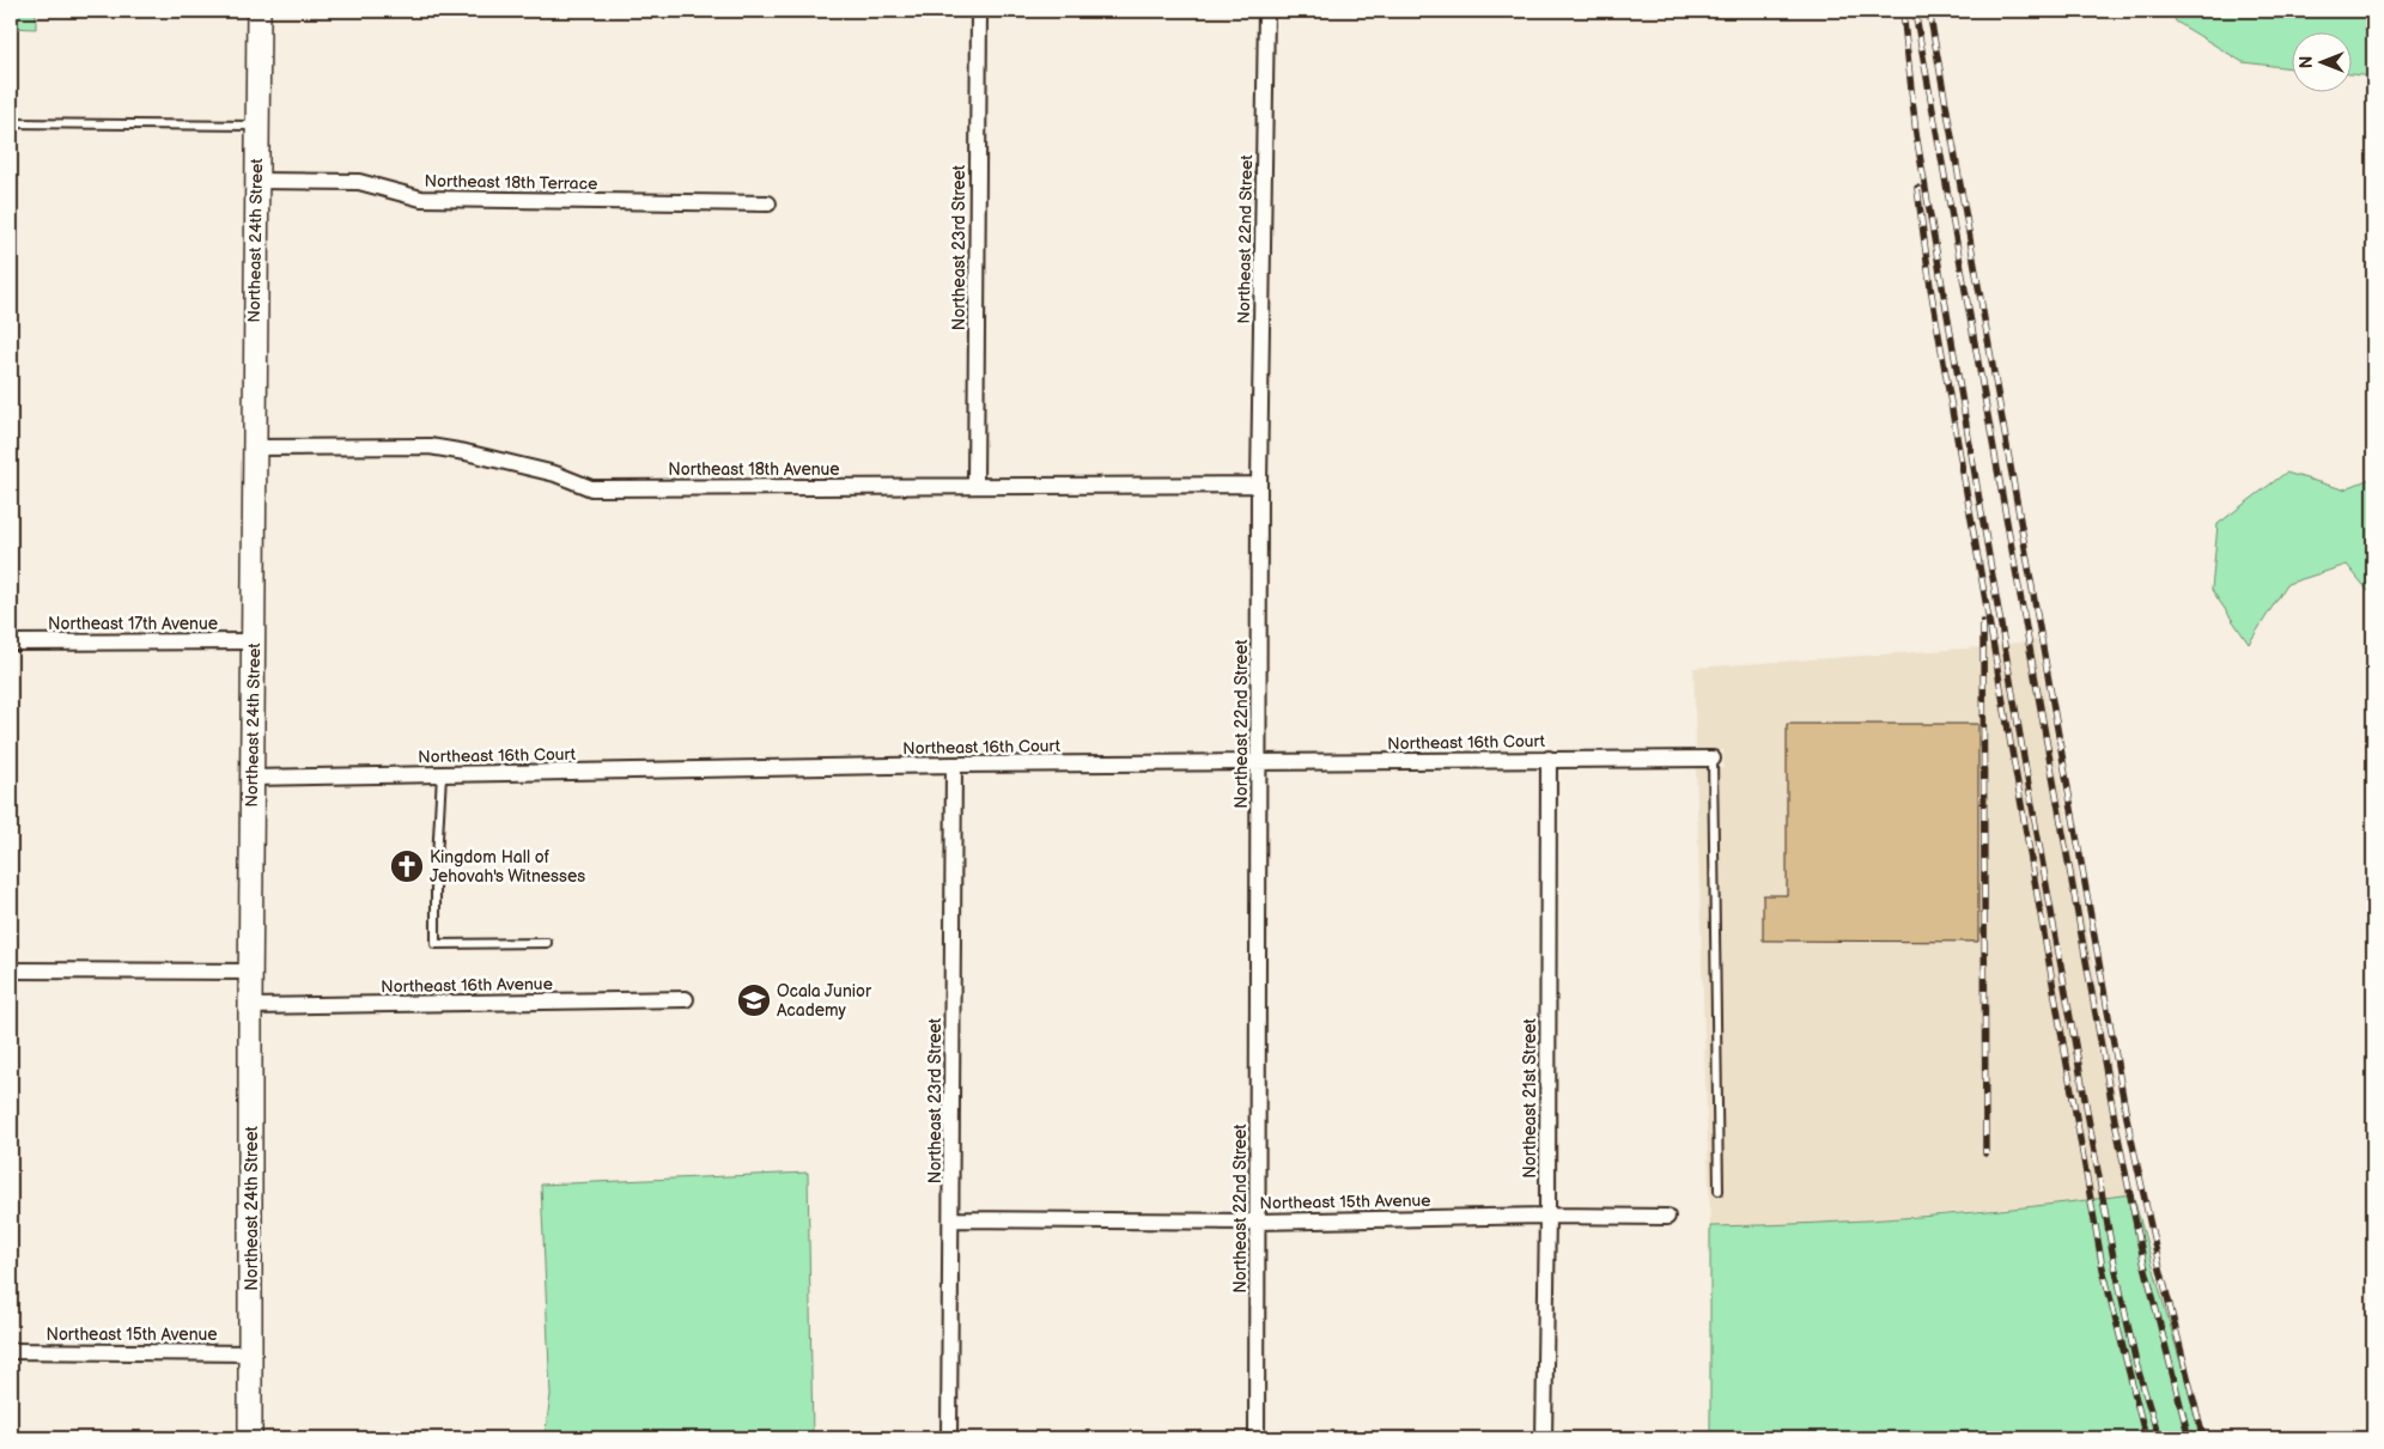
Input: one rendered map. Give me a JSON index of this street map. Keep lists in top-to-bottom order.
{
  "streets": {
    "street": [
      "Northeast 18th Terrace",
      "Northeast 22nd Street",
      "Northeast 24th Street",
      "Northeast 23rd Street",
      "Northeast 18th Avenue",
      "Northeast 17th Avenue",
      "Northeast 16th Court",
      "Northeast 16th Avenue",
      "Northeast 21st Street",
      "Northeast 15th Avenue"
    ]
  },
  "crossings": [
    ["Northeast 18th Terrace", "Northeast 24th Street"],
    ["Northeast 22nd Street", "Northeast 18th Avenue"],
    ["Northeast 22nd Street", "Northeast 16th Court"],
    ["Northeast 22nd Street", "Northeast 15th Avenue"],
    ["Northeast 24th Street", "Northeast 18th Avenue"],
    ["Northeast 24th Street", "Northeast 17th Avenue"],
    ["Northeast 24th Street", "Northeast 16th Court"],
    ["Northeast 24th Street", "Northeast 16th Avenue"],
    ["Northeast 24th Street", "Northeast 15th Avenue"],
    ["Northeast 23rd Street", "Northeast 18th Avenue"],
    ["Northeast 23rd Street", "Northeast 16th Court"],
    ["Northeast 23rd Street", "Northeast 15th Avenue"],
    ["Northeast 16th Court", "Northeast 21st Street"],
    ["Northeast 21st Street", "Northeast 15th Avenue"]
  ],
  "places": {
    "church": ["Kingdom Hall of Jehovah's Witnesses"],
    "school or university": ["Ocala Junior Academy"]
  },
  "north": "left"
}
